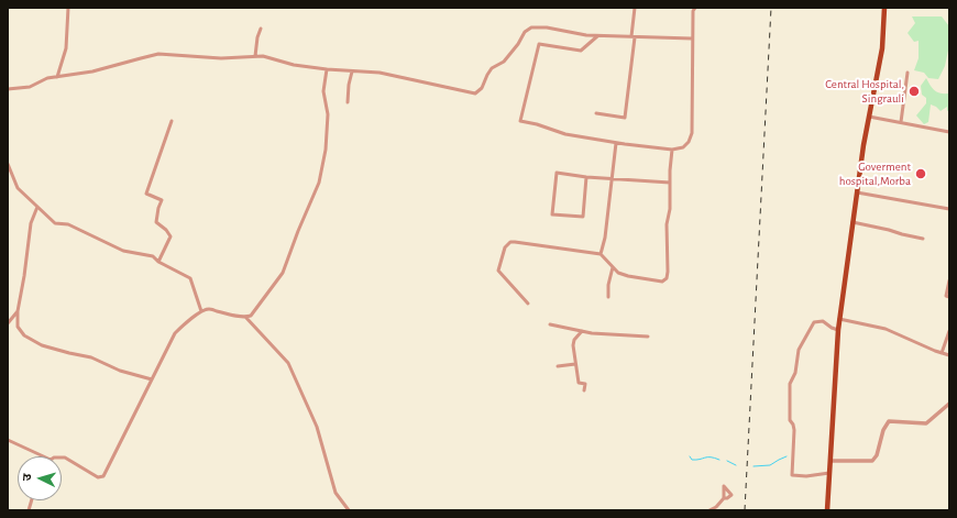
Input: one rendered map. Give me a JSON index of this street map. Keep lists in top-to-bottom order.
{
  "places": ["Central Hospital, Singrauli", "Goverment hospital,Morba"],
  "north": "left"
}
